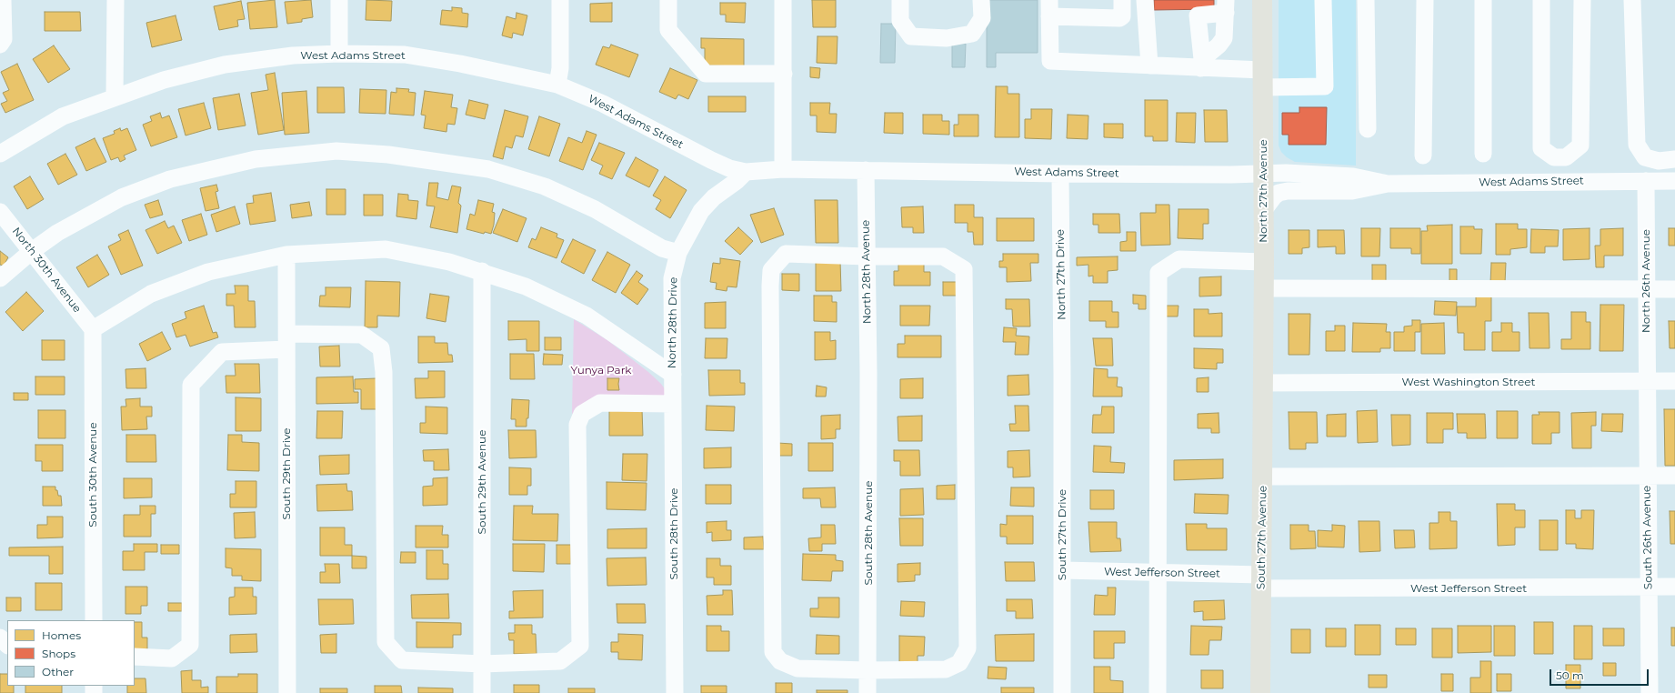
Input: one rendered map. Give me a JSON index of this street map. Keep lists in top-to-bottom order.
{
  "streets": {
    "main road": ["North 27th Avenue", "South 27th Avenue"],
    "street": [
      "West Adams Street",
      "North 30th Avenue",
      "North 28th Avenue",
      "North 27th Drive",
      "North 26th Avenue",
      "North 28th Drive",
      "West Washington Street",
      "South 29th Drive",
      "South 30th Avenue",
      "South 29th Avenue",
      "South 28th Avenue",
      "South 28th Drive",
      "South 27th Drive",
      "South 26th Avenue",
      "West Jefferson Street"
    ]
  },
  "crossings": [
    ["West Adams Street", "North 27th Avenue"],
    ["West Adams Street", "North 28th Avenue"],
    ["West Adams Street", "North 27th Drive"],
    ["West Adams Street", "North 26th Avenue"],
    ["West Adams Street", "North 28th Drive"],
    ["North 27th Avenue", "West Washington Street"],
    ["North 27th Avenue", "South 27th Avenue"],
    ["North 30th Avenue", "South 30th Avenue"],
    ["North 28th Avenue", "South 28th Avenue"],
    ["North 27th Drive", "South 27th Drive"],
    ["North 26th Avenue", "West Washington Street"],
    ["North 26th Avenue", "South 26th Avenue"],
    ["North 28th Drive", "South 28th Drive"],
    ["West Washington Street", "South 27th Avenue"],
    ["West Washington Street", "South 26th Avenue"],
    ["South 27th Drive", "West Jefferson Street"],
    ["South 27th Avenue", "West Jefferson Street"],
    ["South 26th Avenue", "West Jefferson Street"]
  ],
  "parks": ["Yunya Park"],
  "legend": ["Homes", "Shops", "Other"],
  "scale_bar": "50 m"
}
